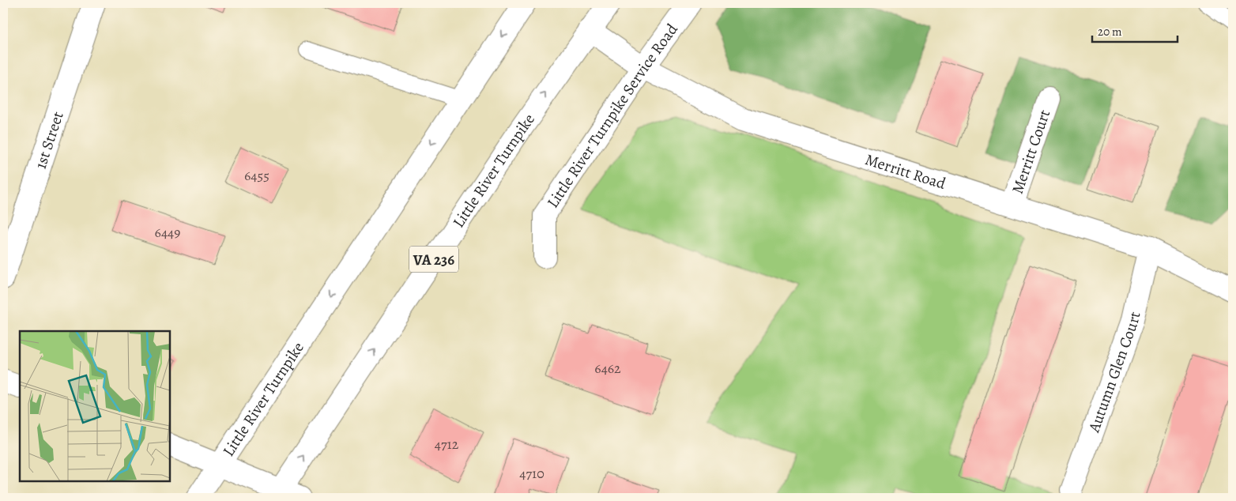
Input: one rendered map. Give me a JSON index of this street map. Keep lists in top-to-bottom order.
{
  "streets": {
    "street": [
      "Little River Turnpike Service Road",
      "1st Street",
      "Merritt Court",
      "Little River Turnpike",
      "Merritt Road",
      "VA 236",
      "Autumn Glen Court"
    ]
  },
  "crossings": [
    ["Little River Turnpike Service Road", "Merritt Road"],
    ["Merritt Court", "Merritt Road"],
    ["Little River Turnpike", "Merritt Road"],
    ["Merritt Road", "Autumn Glen Court"]
  ],
  "house_numbers": [
    "6455",
    "6449",
    "6462",
    "4712",
    "4710"
  ],
  "scale_bar": "20 m"
}
